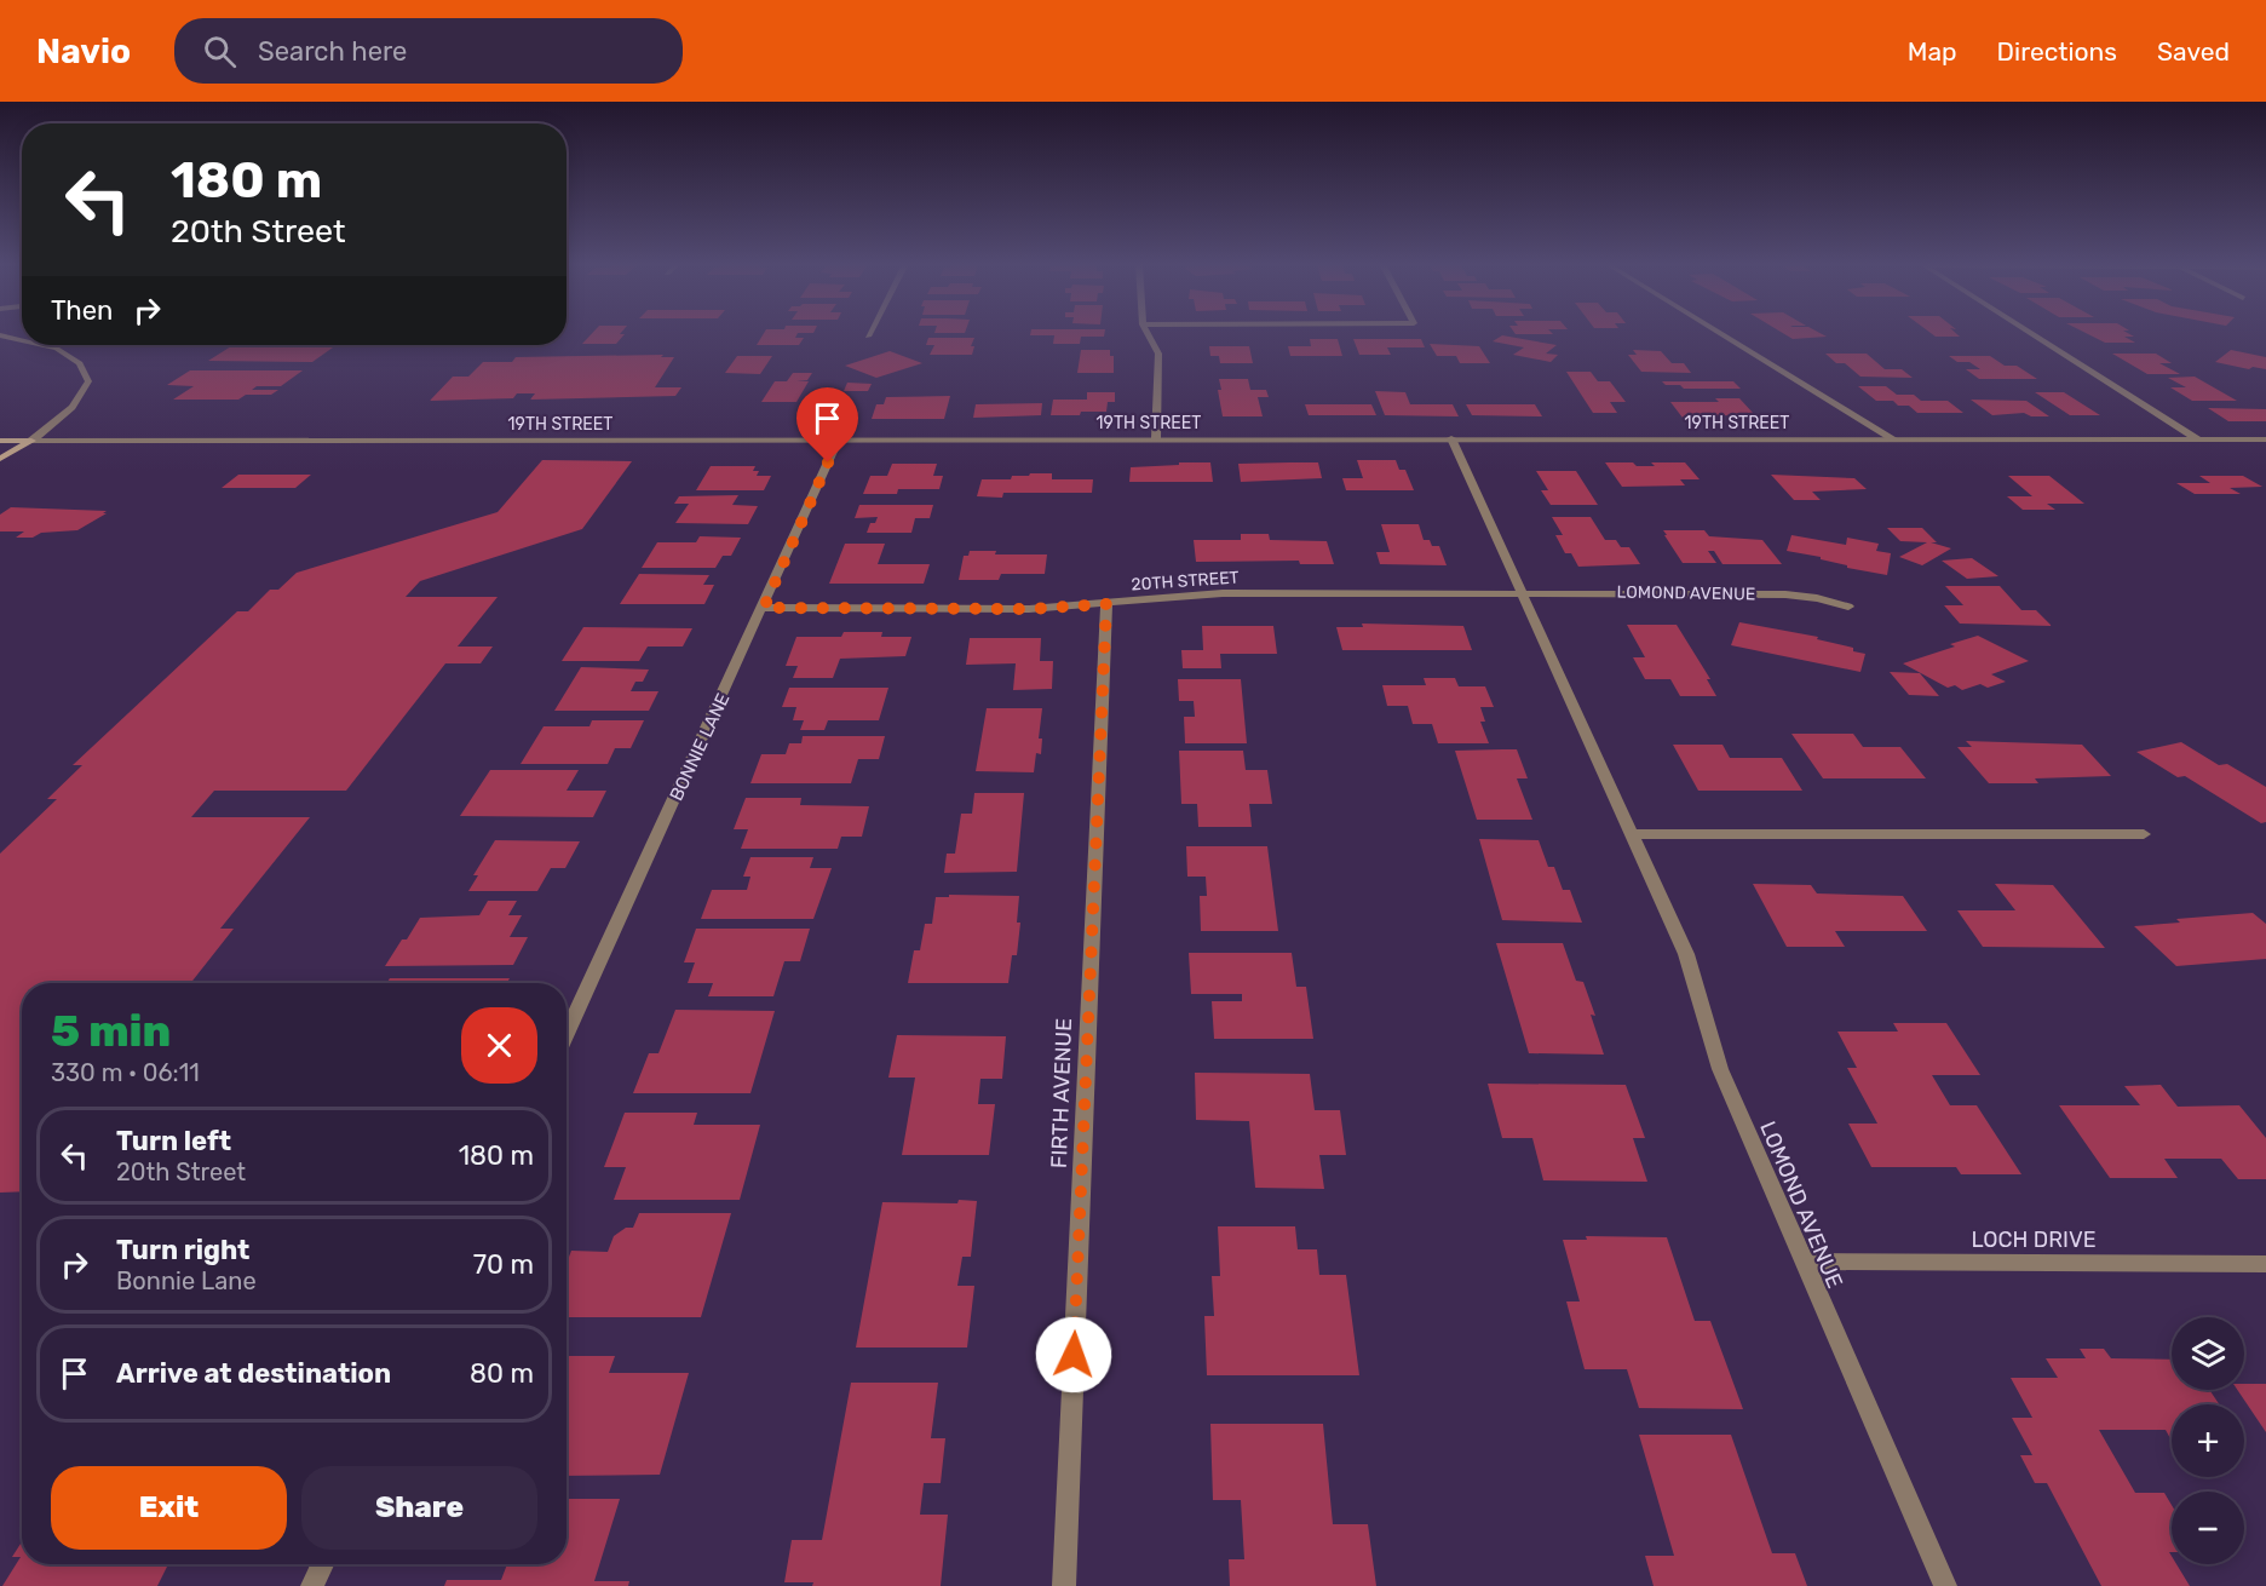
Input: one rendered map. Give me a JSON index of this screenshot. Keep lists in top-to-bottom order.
{
  "streets": {
    "street": [
      "19TH STREET",
      "20TH STREET",
      "LOMOND AVENUE",
      "BONNIE LANE",
      "FIRTH AVENUE",
      "LOCH DRIVE"
    ]
  },
  "crossings": [
    ["19TH STREET", "LOMOND AVENUE"],
    ["19TH STREET", "BONNIE LANE"],
    ["20TH STREET", "LOMOND AVENUE"],
    ["20TH STREET", "BONNIE LANE"],
    ["20TH STREET", "FIRTH AVENUE"],
    ["LOMOND AVENUE", "LOCH DRIVE"]
  ],
  "page": {
    "header": "Navio",
    "search": "Search here",
    "nav": ["Map", "Directions", "Saved"],
    "turn": ["180 m", "20th Street"],
    "then": "Then",
    "heading": ["5 min", "330 m · 06:11"],
    "list": [
      {
        "name": "Turn left",
        "note": "20th Street",
        "value": "180 m"
      },
      {
        "name": "Turn right",
        "note": "Bonnie Lane",
        "value": "70 m"
      },
      {
        "name": "Arrive at destination",
        "value": "80 m"
      }
    ],
    "map_buttons": ["+", "−"],
    "buttons": ["Exit", "Share"]
  }
}
